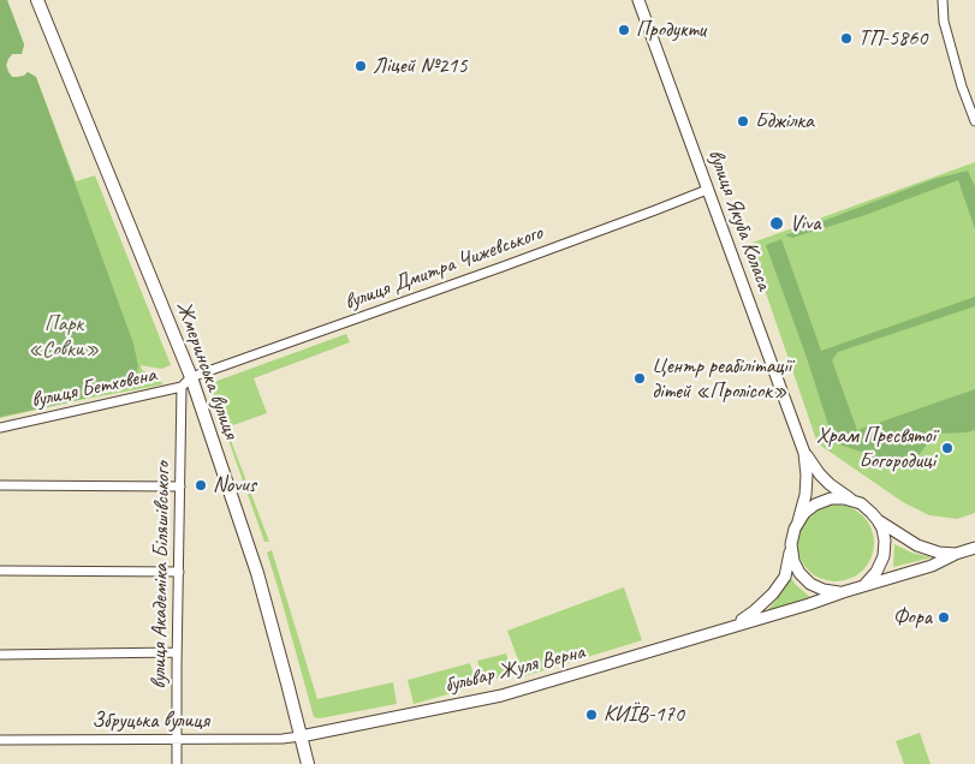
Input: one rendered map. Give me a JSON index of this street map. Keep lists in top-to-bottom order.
{
  "streets": {
    "main road": ["Жмеринська вулиця"],
    "street": [
      "вулиця Якуба Коласа",
      "вулиця Дмитра Чижевського",
      "вулиця Бетховена",
      "вулиця Академіка Біляшівського",
      "бульвар Жуля Верна",
      "Збруцька вулиця"
    ]
  },
  "crossings": [
    ["вулиця Якуба Коласа", "вулиця Дмитра Чижевського"],
    ["вулиця Якуба Коласа", "бульвар Жуля Верна"],
    ["вулиця Дмитра Чижевського", "Жмеринська вулиця"],
    ["вулиця Дмитра Чижевського", "вулиця Бетховена"],
    ["Жмеринська вулиця", "вулиця Бетховена"],
    ["Жмеринська вулиця", "бульвар Жуля Верна"],
    ["Жмеринська вулиця", "Збруцька вулиця"],
    ["вулиця Бетховена", "вулиця Академіка Біляшівського"],
    ["вулиця Академіка Біляшівського", "Збруцька вулиця"],
    ["бульвар Жуля Верна", "Збруцька вулиця"]
  ],
  "parks": ["Парк «Совки»"],
  "places": [
    "Продукти",
    "ТП-5860",
    "Ліцей №215",
    "Бджілка",
    "Viva",
    "Центр реабілітації дітей «Пролісок»",
    "Храм Пресвятої Богородиці",
    "Novus",
    "Фора",
    "КИЇВ-170"
  ]
}
